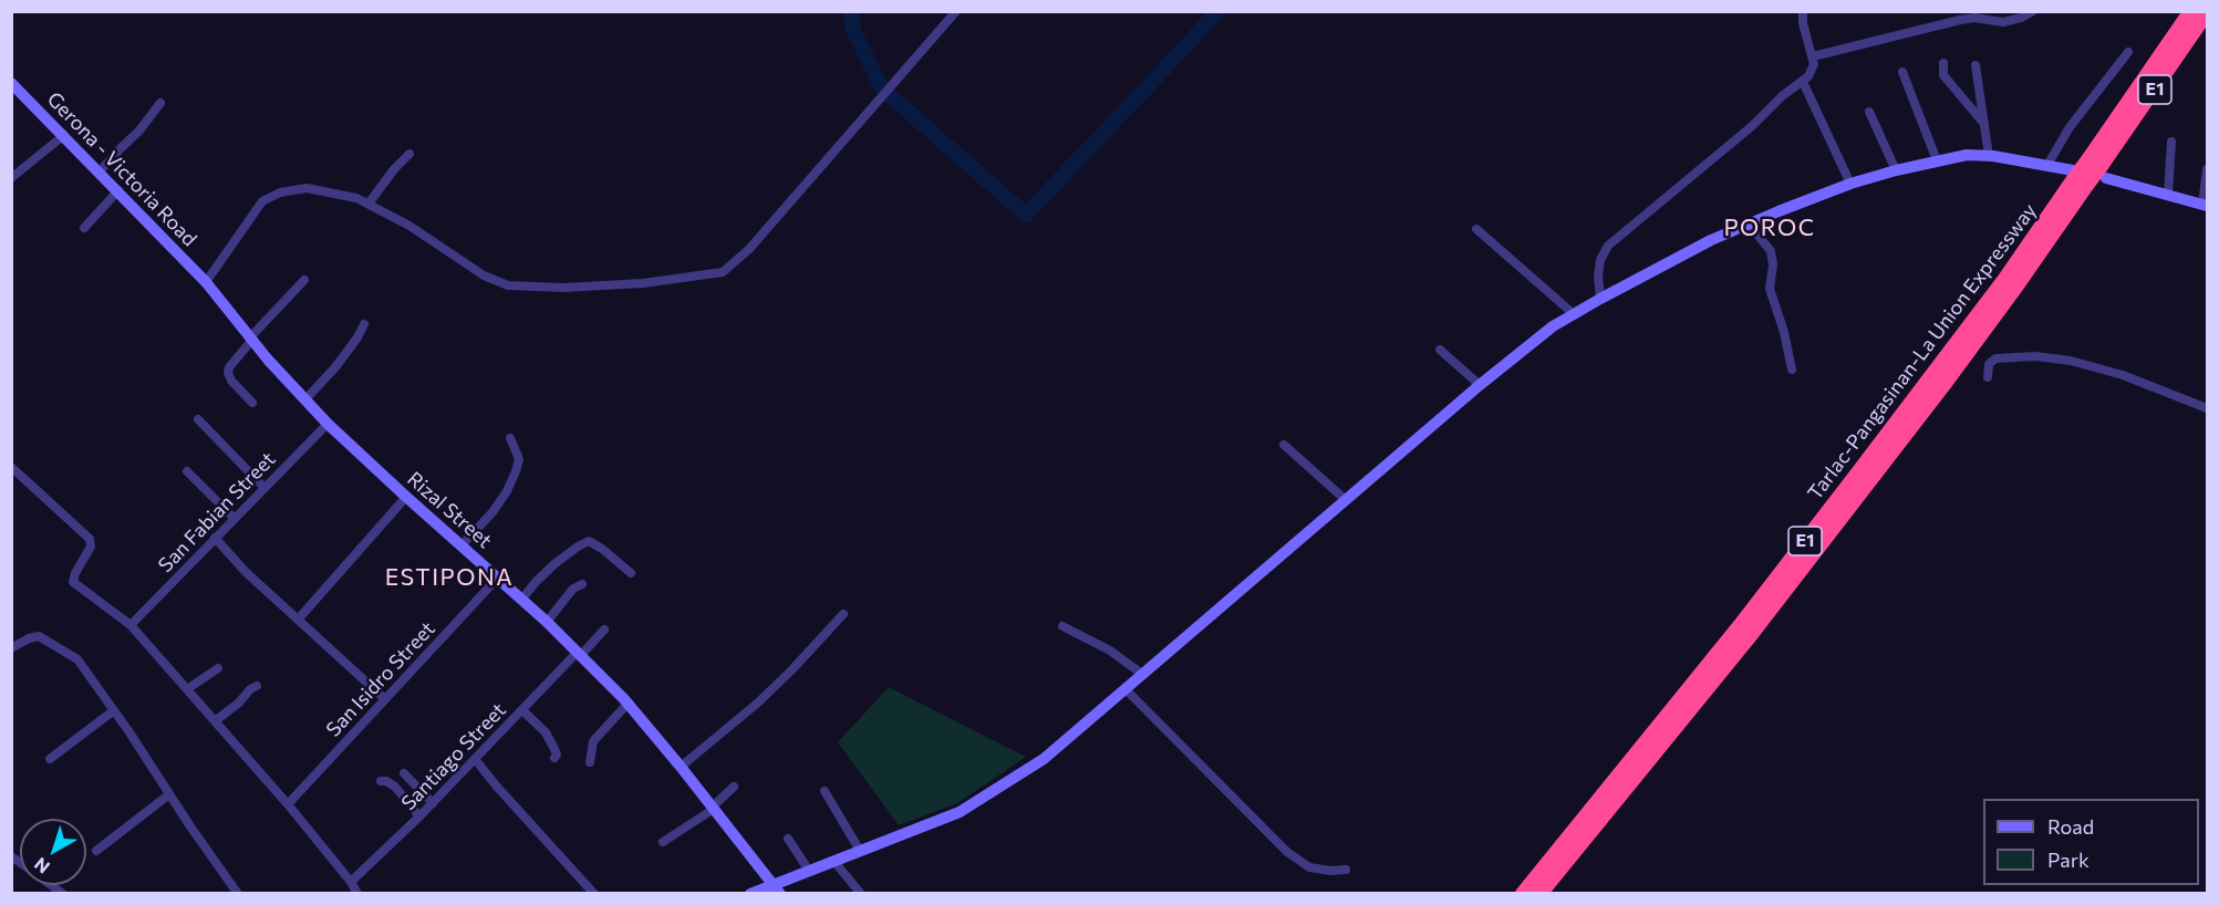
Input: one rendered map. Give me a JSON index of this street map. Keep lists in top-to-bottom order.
{
  "streets": {
    "highway": ["E1", "Tarlac-Pangasinan-La Union Expressway"],
    "street": [
      "Gerona - Victoria Road",
      "Rizal Street",
      "San Fabian Street",
      "San Isidro Street",
      "Santiago Street"
    ]
  },
  "crossings": [
    ["Gerona - Victoria Road", "Rizal Street"],
    ["Rizal Street", "San Fabian Street"],
    ["Rizal Street", "San Isidro Street"],
    ["Rizal Street", "Santiago Street"]
  ],
  "districts": ["POROC", "ESTIPONA"],
  "legend": ["Road", "Park"],
  "north": "bottom left"
}
